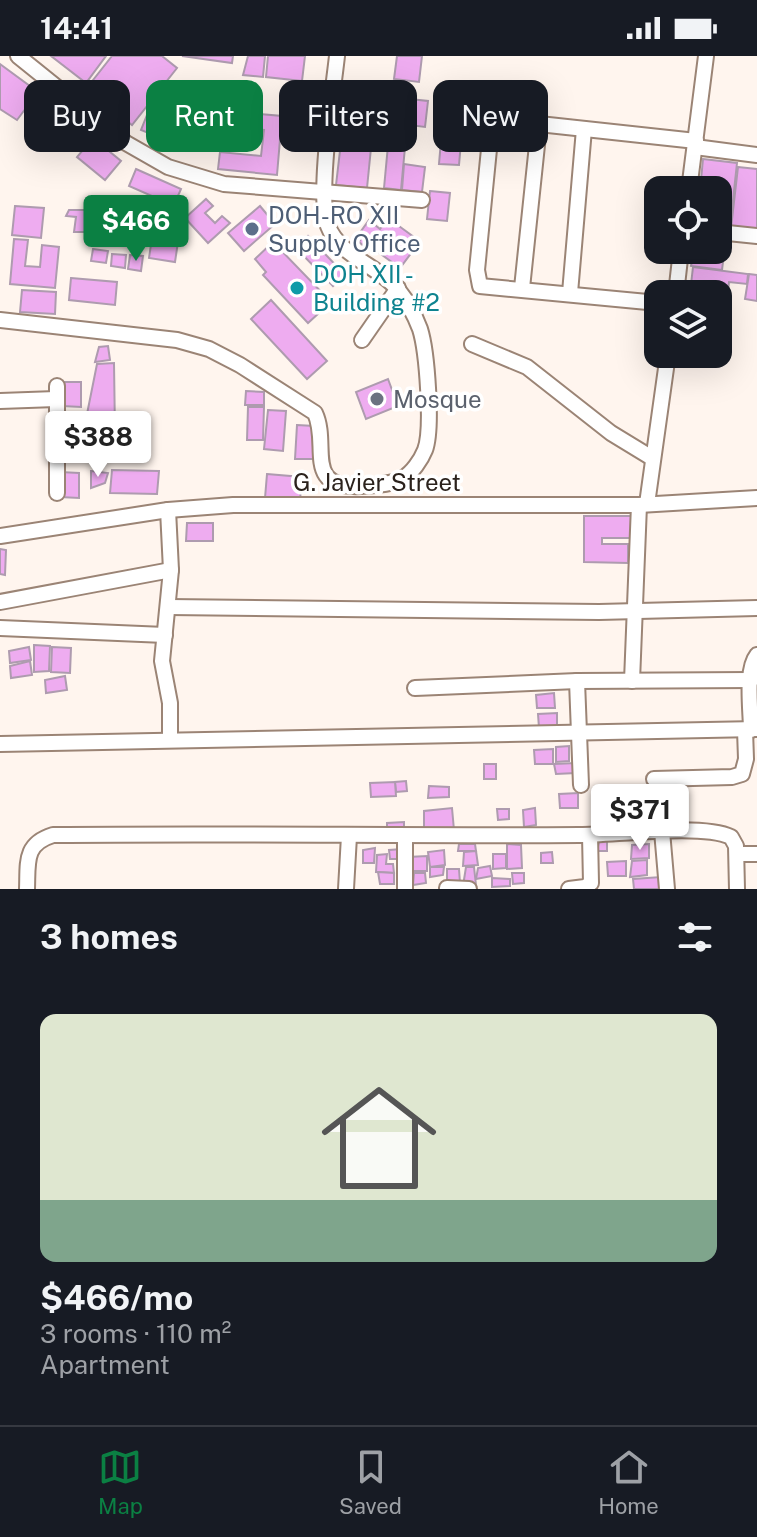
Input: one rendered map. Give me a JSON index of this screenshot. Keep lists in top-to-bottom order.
{
  "streets": {
    "street": ["G. Javier Street"]
  },
  "places": ["DOH-RO XII Supply Office", "DOH XII - Building #2", "Mosque"],
  "page": {
    "status": "14:41",
    "chip": [
      "Buy",
      "Rent",
      "Filters",
      "New"
    ],
    "price": ["$466", "$388", "$371"],
    "heading": "3 homes",
    "list": [
      {
        "name": "$466/mo",
        "note": "3 rooms · 110 m² · Apartment"
      }
    ],
    "tabs": ["Map", "Saved", "Home"]
  }
}
